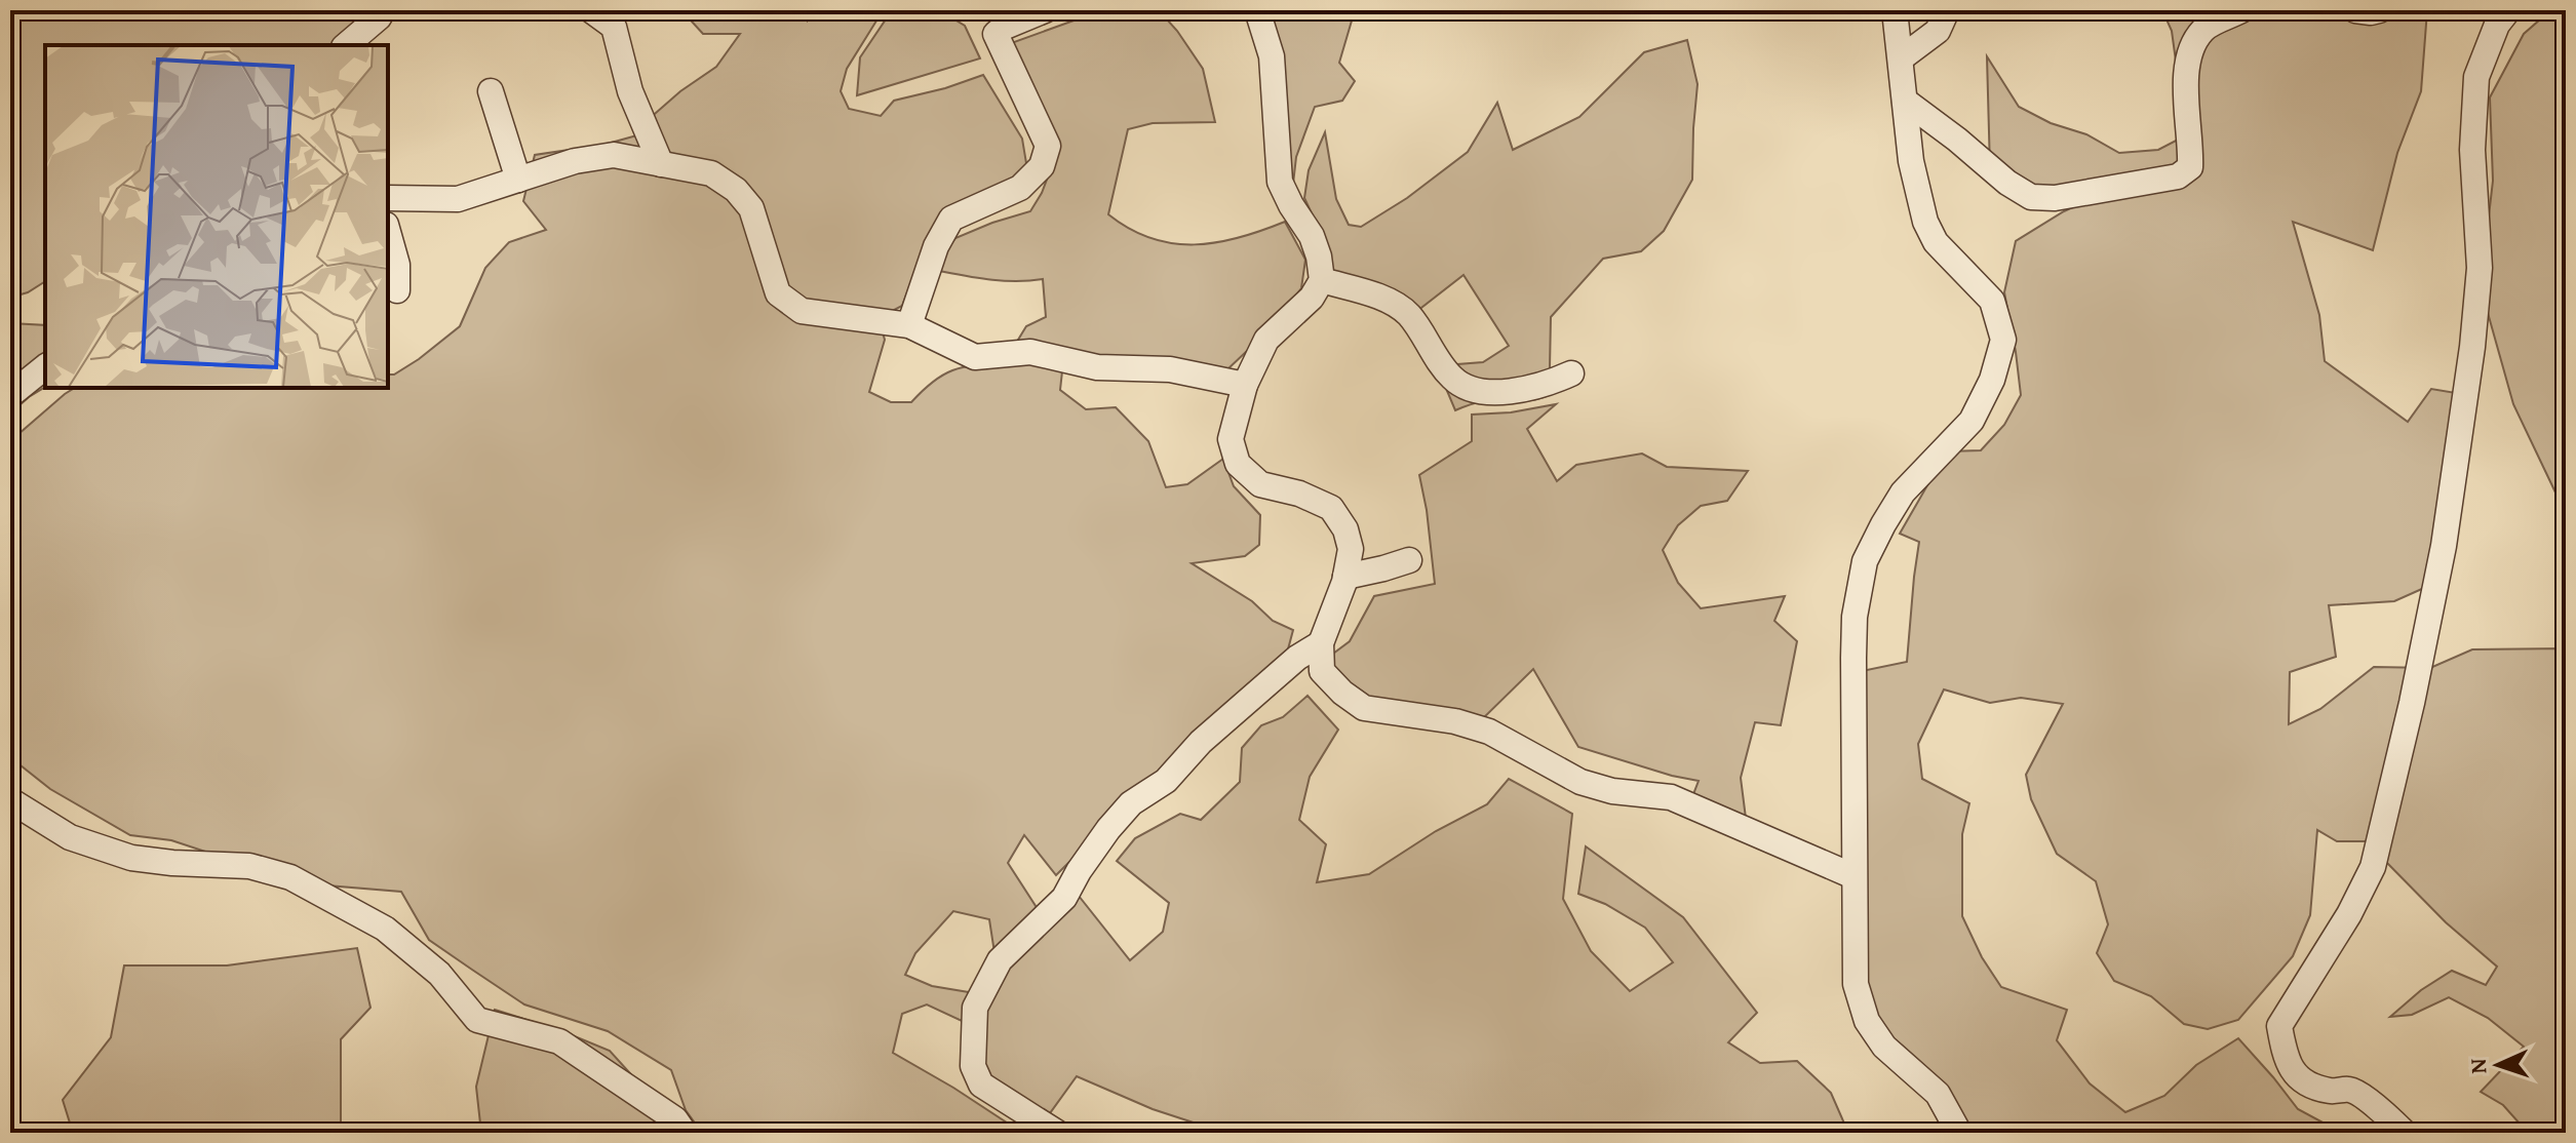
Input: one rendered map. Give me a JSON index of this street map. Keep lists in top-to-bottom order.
{
  "north": "left"
}
